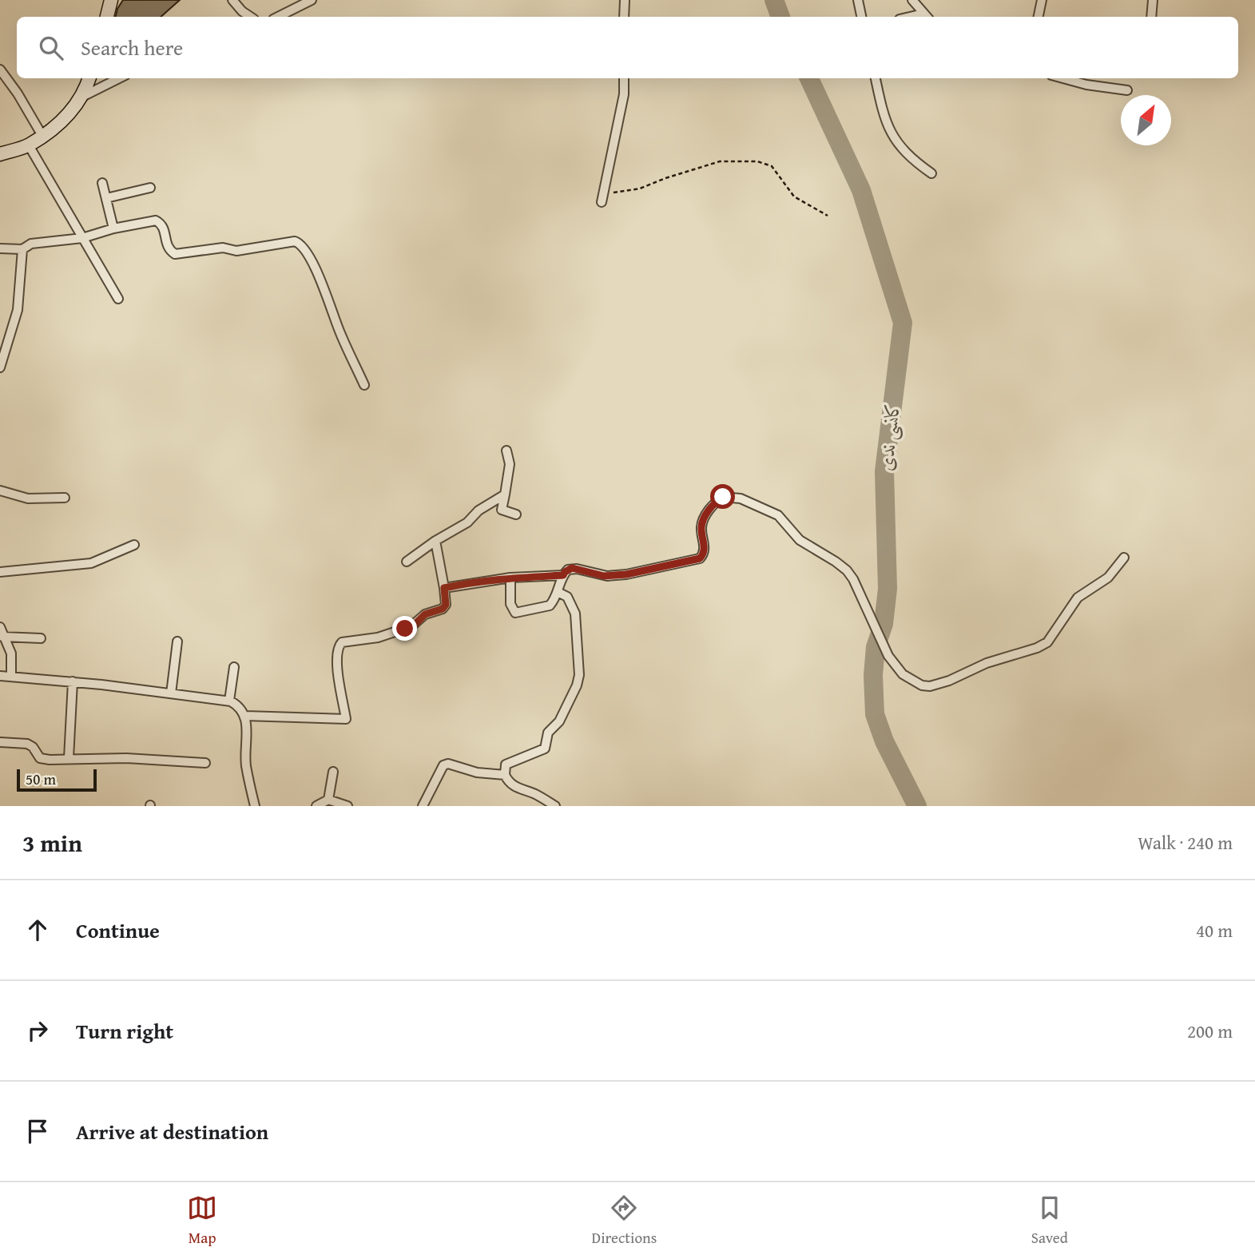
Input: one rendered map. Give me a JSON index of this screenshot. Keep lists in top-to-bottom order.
{
  "water": ["کانسی ندی"],
  "scale_bar": "50 m",
  "north": "top right",
  "page": {
    "search": "Search here",
    "scale": "50 m",
    "heading": ["3 min", "Walk · 240 m"],
    "list": [
      ["Continue", "40 m"],
      ["Turn right", "200 m"],
      "Arrive at destination"
    ],
    "nav": ["Map", "Directions", "Saved"]
  }
}
